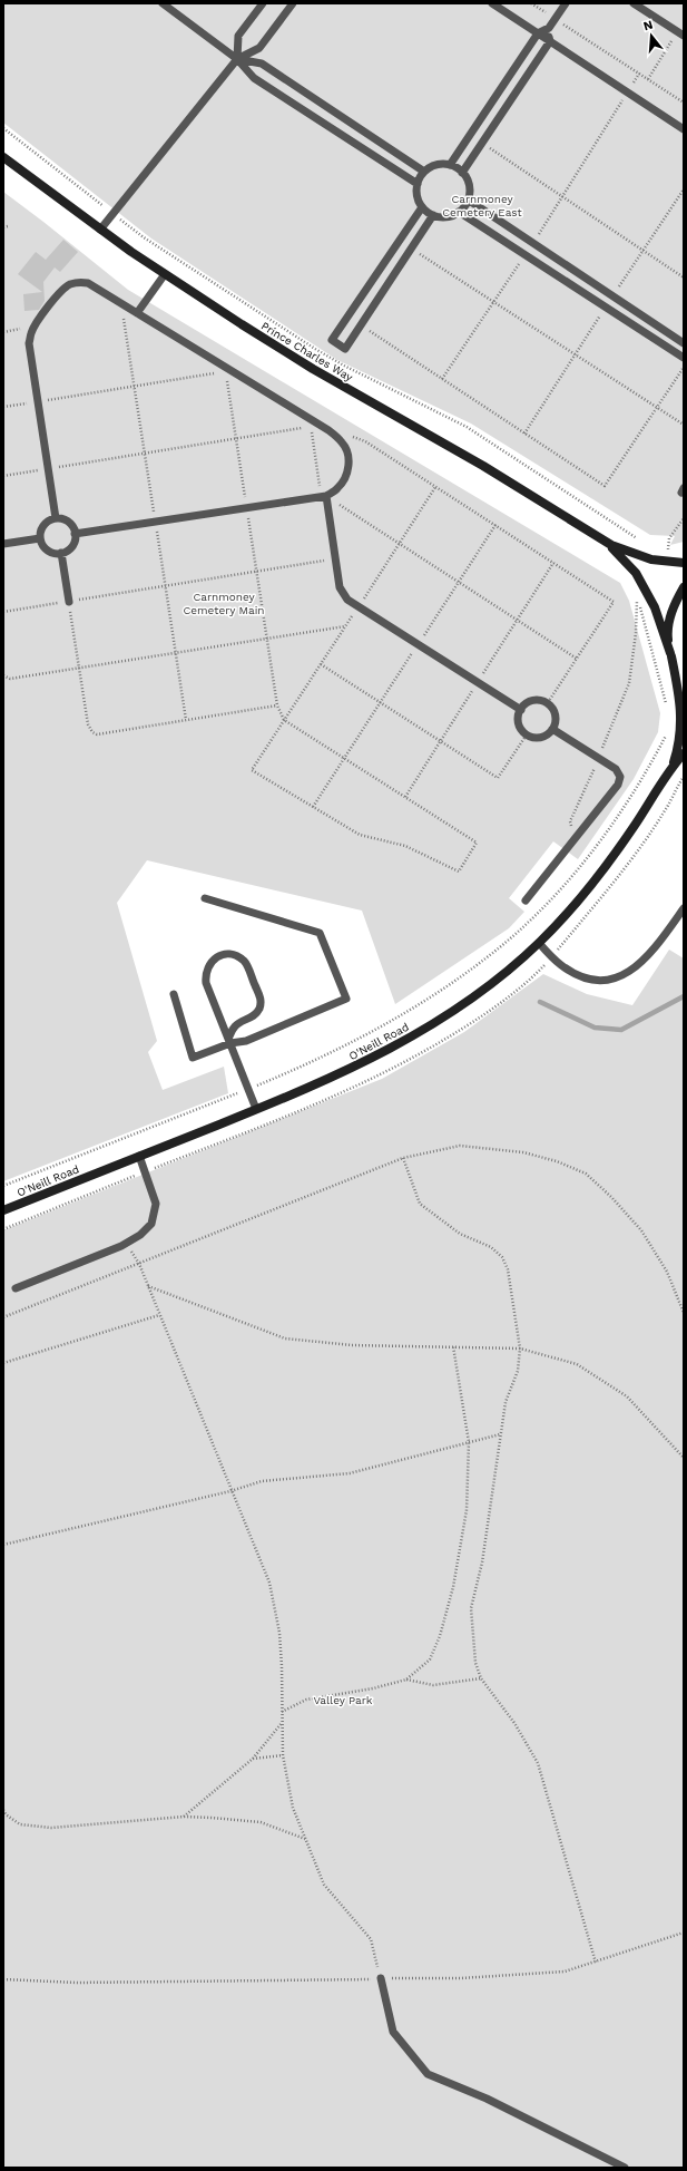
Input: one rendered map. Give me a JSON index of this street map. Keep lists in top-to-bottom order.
{
  "streets": {
    "main road": ["Prince Charles Way", "O'Neill Road"]
  },
  "crossings": [
    ["Prince Charles Way", "O'Neill Road"]
  ],
  "parks": ["Carnmoney Cemetery East", "Carnmoney Cemetery Main", "Valley Park"],
  "north": "top"
}
